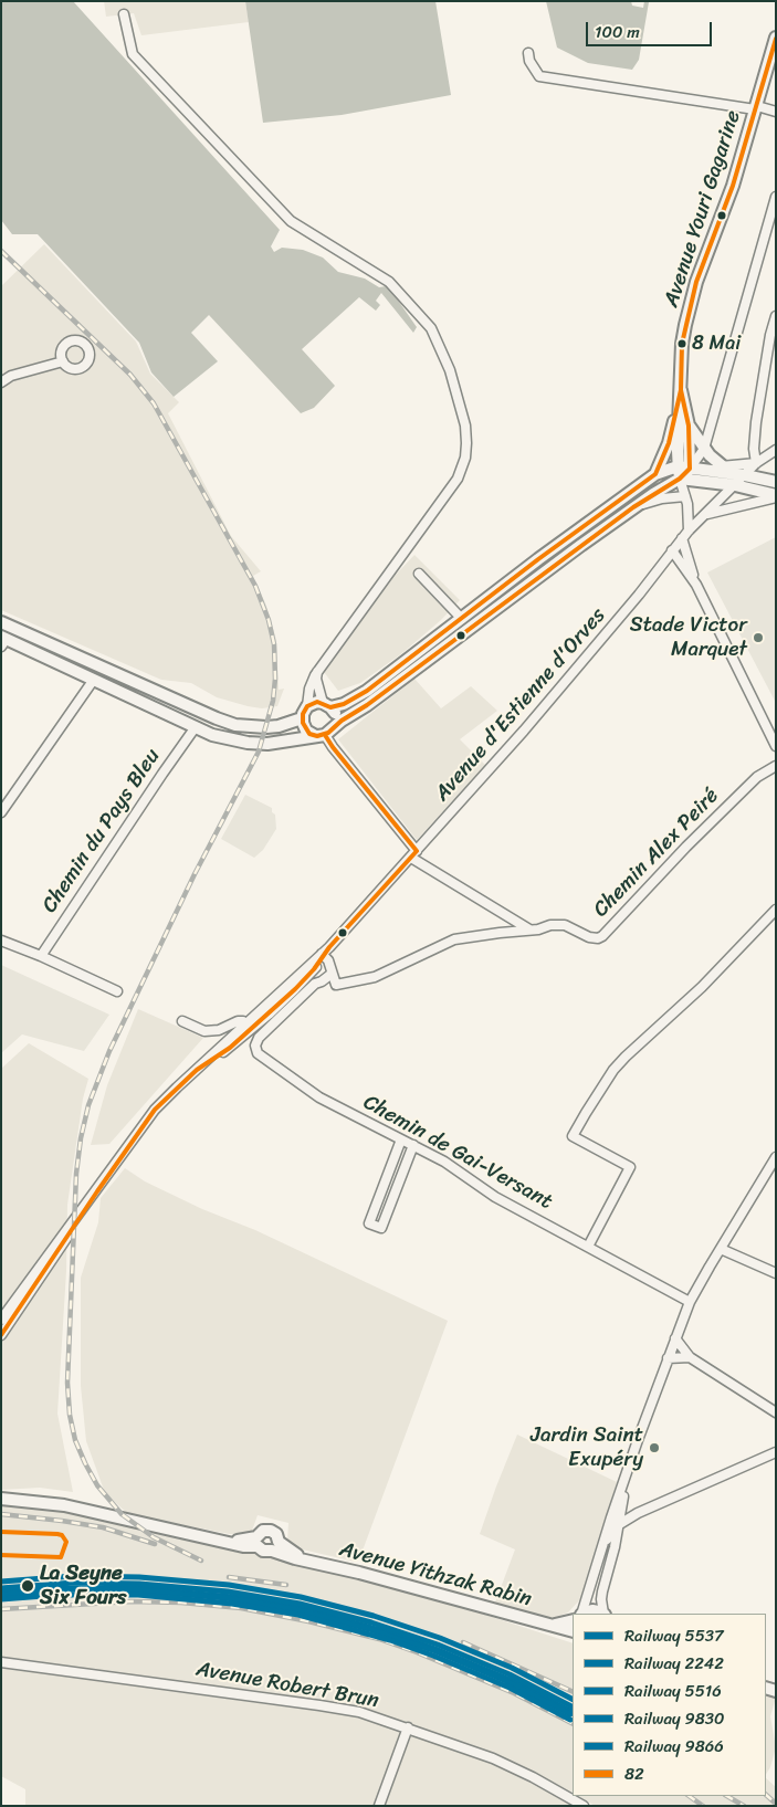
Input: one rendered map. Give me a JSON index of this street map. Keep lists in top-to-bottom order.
{
  "streets": {
    "main road": ["Avenue Youri Gagarine", "Avenue Yithzak Rabin"],
    "street": [
      "Avenue d'Estienne d'Orves",
      "Chemin du Pays Bleu",
      "Chemin Alex Peiré",
      "Chemin de Gai-Versant",
      "Avenue Robert Brun"
    ]
  },
  "places": [
    "8 Mai",
    "Stade Victor Marquet",
    "Jardin Saint Exupéry",
    "La Seyne Six Fours"
  ],
  "lines": [
    "transit line 82",
    "rail line 9866",
    "rail line 2242",
    "rail line 5537",
    "rail line 5516",
    "rail line 9830"
  ],
  "legend": [
    "Railway 5537",
    "Railway 2242",
    "Railway 5516",
    "Railway 9830",
    "Railway 9866",
    "82"
  ],
  "scale_bar": "100 m"
}
